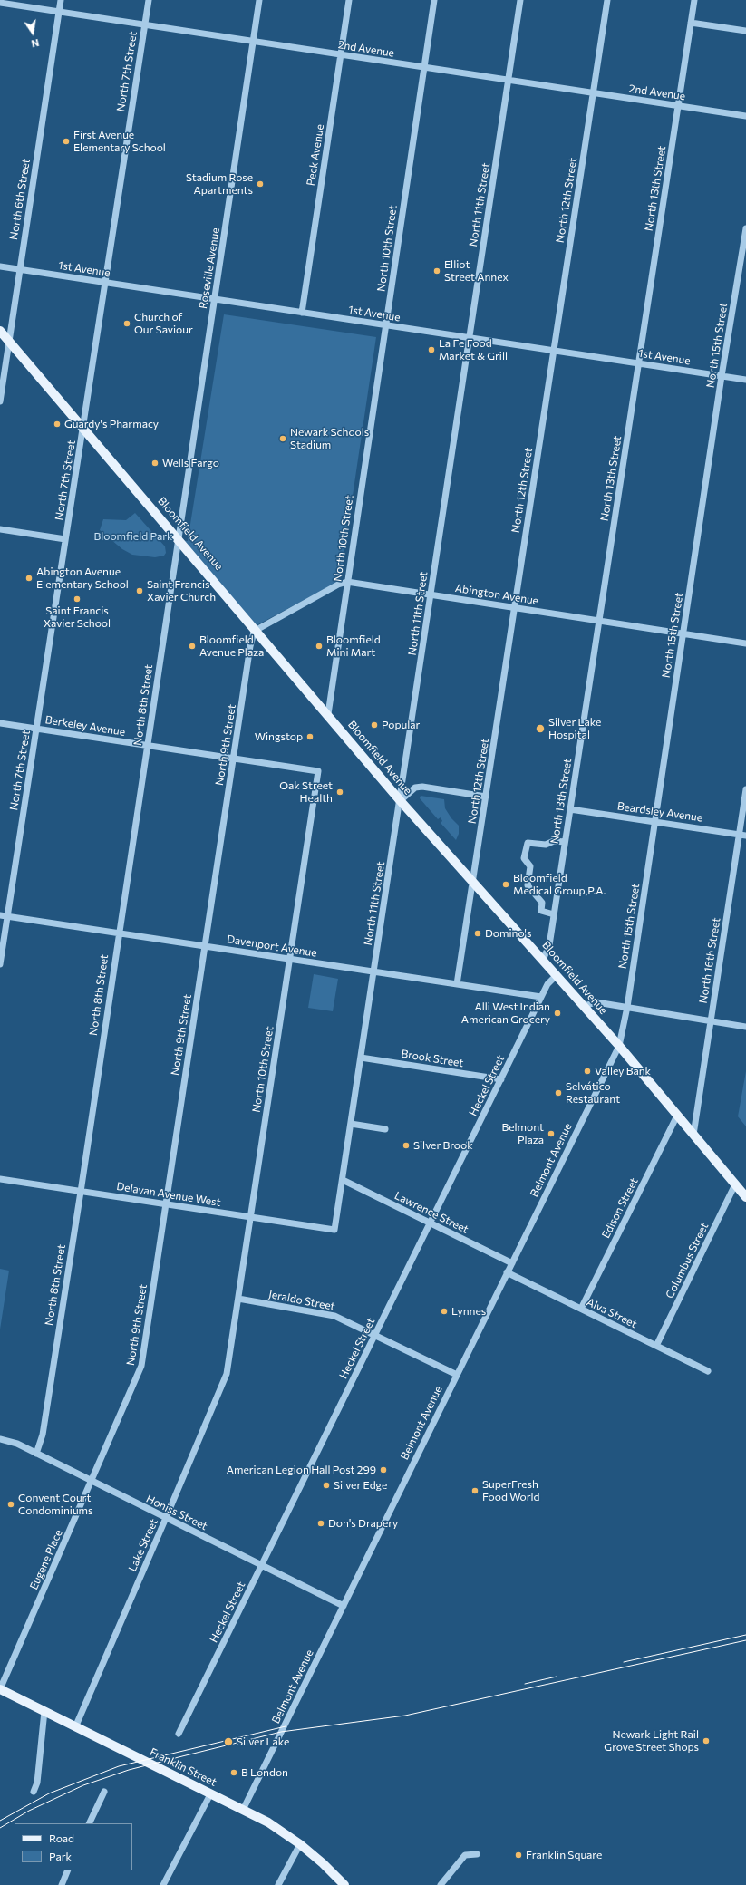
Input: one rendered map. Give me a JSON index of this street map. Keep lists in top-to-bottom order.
{
  "streets": {
    "main road": ["Bloomfield Avenue", "Franklin Street"],
    "street": [
      "2nd Avenue",
      "North 7th Street",
      "Peck Avenue",
      "North 13th Street",
      "North 6th Street",
      "North 12th Street",
      "North 11th Street",
      "North 10th Street",
      "Roseville Avenue",
      "1st Avenue",
      "North 15th Street",
      "Abington Avenue",
      "North 8th Street",
      "Berkeley Avenue",
      "North 9th Street",
      "Beardsley Avenue",
      "Davenport Avenue",
      "North 16th Street",
      "Brook Street",
      "Heckel Street",
      "Belmont Avenue",
      "Delavan Avenue West",
      "Edison Street",
      "Lawrence Street",
      "Columbus Street",
      "Jeraldo Street",
      "Alva Street",
      "Honiss Street",
      "Lake Street",
      "Eugene Place"
    ]
  },
  "crossings": [
    ["2nd Avenue", "North 7th Street"],
    ["2nd Avenue", "Peck Avenue"],
    ["2nd Avenue", "North 13th Street"],
    ["2nd Avenue", "North 6th Street"],
    ["2nd Avenue", "North 12th Street"],
    ["2nd Avenue", "North 11th Street"],
    ["2nd Avenue", "North 10th Street"],
    ["2nd Avenue", "Roseville Avenue"],
    ["North 7th Street", "1st Avenue"],
    ["North 7th Street", "Bloomfield Avenue"],
    ["North 7th Street", "Berkeley Avenue"],
    ["North 7th Street", "Davenport Avenue"],
    ["Peck Avenue", "1st Avenue"],
    ["North 13th Street", "1st Avenue"],
    ["North 13th Street", "Bloomfield Avenue"],
    ["North 13th Street", "Abington Avenue"],
    ["North 13th Street", "Beardsley Avenue"],
    ["North 6th Street", "1st Avenue"],
    ["North 6th Street", "Bloomfield Avenue"],
    ["North 12th Street", "1st Avenue"],
    ["North 12th Street", "Bloomfield Avenue"],
    ["North 12th Street", "Abington Avenue"],
    ["North 12th Street", "Davenport Avenue"],
    ["North 11th Street", "1st Avenue"],
    ["North 11th Street", "Bloomfield Avenue"],
    ["North 11th Street", "Abington Avenue"],
    ["North 11th Street", "Davenport Avenue"],
    ["North 11th Street", "Brook Street"],
    ["North 11th Street", "Delavan Avenue West"],
    ["North 11th Street", "Lawrence Street"],
    ["North 10th Street", "1st Avenue"],
    ["North 10th Street", "Bloomfield Avenue"],
    ["North 10th Street", "Abington Avenue"],
    ["North 10th Street", "Berkeley Avenue"],
    ["North 10th Street", "Davenport Avenue"],
    ["North 10th Street", "Delavan Avenue West"],
    ["North 10th Street", "Jeraldo Street"],
    ["North 10th Street", "Lake Street"],
    ["Roseville Avenue", "1st Avenue"],
    ["Roseville Avenue", "Bloomfield Avenue"],
    ["Roseville Avenue", "North 8th Street"],
    ["1st Avenue", "North 15th Street"],
    ["North 15th Street", "Bloomfield Avenue"],
    ["North 15th Street", "Abington Avenue"],
    ["North 15th Street", "Beardsley Avenue"],
    ["North 15th Street", "Belmont Avenue"],
    ["Bloomfield Avenue", "Abington Avenue"],
    ["Bloomfield Avenue", "North 8th Street"],
    ["Bloomfield Avenue", "North 9th Street"],
    ["Bloomfield Avenue", "North 16th Street"],
    ["Bloomfield Avenue", "Heckel Street"],
    ["Bloomfield Avenue", "Belmont Avenue"],
    ["Bloomfield Avenue", "Edison Street"],
    ["Bloomfield Avenue", "Columbus Street"],
    ["Abington Avenue", "North 9th Street"],
    ["North 8th Street", "Berkeley Avenue"],
    ["North 8th Street", "Davenport Avenue"],
    ["North 8th Street", "Delavan Avenue West"],
    ["North 8th Street", "Honiss Street"],
    ["Berkeley Avenue", "North 9th Street"],
    ["North 9th Street", "Davenport Avenue"],
    ["North 9th Street", "Delavan Avenue West"],
    ["North 9th Street", "Eugene Place"],
    ["Beardsley Avenue", "North 16th Street"],
    ["Davenport Avenue", "Heckel Street"],
    ["Brook Street", "Heckel Street"],
    ["Heckel Street", "Lawrence Street"],
    ["Heckel Street", "Jeraldo Street"],
    ["Heckel Street", "Honiss Street"],
    ["Belmont Avenue", "Lawrence Street"],
    ["Belmont Avenue", "Jeraldo Street"],
    ["Belmont Avenue", "Alva Street"],
    ["Belmont Avenue", "Honiss Street"],
    ["Belmont Avenue", "Franklin Street"],
    ["Edison Street", "Alva Street"],
    ["Columbus Street", "Alva Street"],
    ["Honiss Street", "Lake Street"],
    ["Honiss Street", "Eugene Place"],
    ["Lake Street", "Franklin Street"],
    ["Eugene Place", "Franklin Street"]
  ],
  "parks": ["Bloomfield Park"],
  "places": [
    "First Avenue Elementary School",
    "Stadium Rose Apartments",
    "Elliot Street Annex",
    "Church of Our Saviour",
    "La Fe Food Market & Grill",
    "Guardy's Pharmacy",
    "Newark Schools Stadium",
    "Wells Fargo",
    "Abington Avenue Elementary School",
    "Saint Francis Xavier Church",
    "Saint Francis Xavier School",
    "Bloomfield Avenue Plaza",
    "Bloomfield Mini Mart",
    "Popular",
    "Silver Lake Hospital",
    "Wingstop",
    "Oak Street Health",
    "Bloomfield Medical Group,P.A.",
    "Domino's",
    "Alli West Indian American Grocery",
    "Valley Bank",
    "Selvático Restaurant",
    "Belmont Plaza",
    "Silver Brook",
    "Lynnes",
    "American Legion Hall Post 299",
    "Silver Edge",
    "SuperFresh Food World",
    "Convent Court Condominiums",
    "Don's Drapery",
    "Newark Light Rail Grove Street Shops",
    "Silver Lake",
    "B London",
    "Franklin Square"
  ],
  "legend": ["Road", "Park"],
  "north": "bottom"
}
